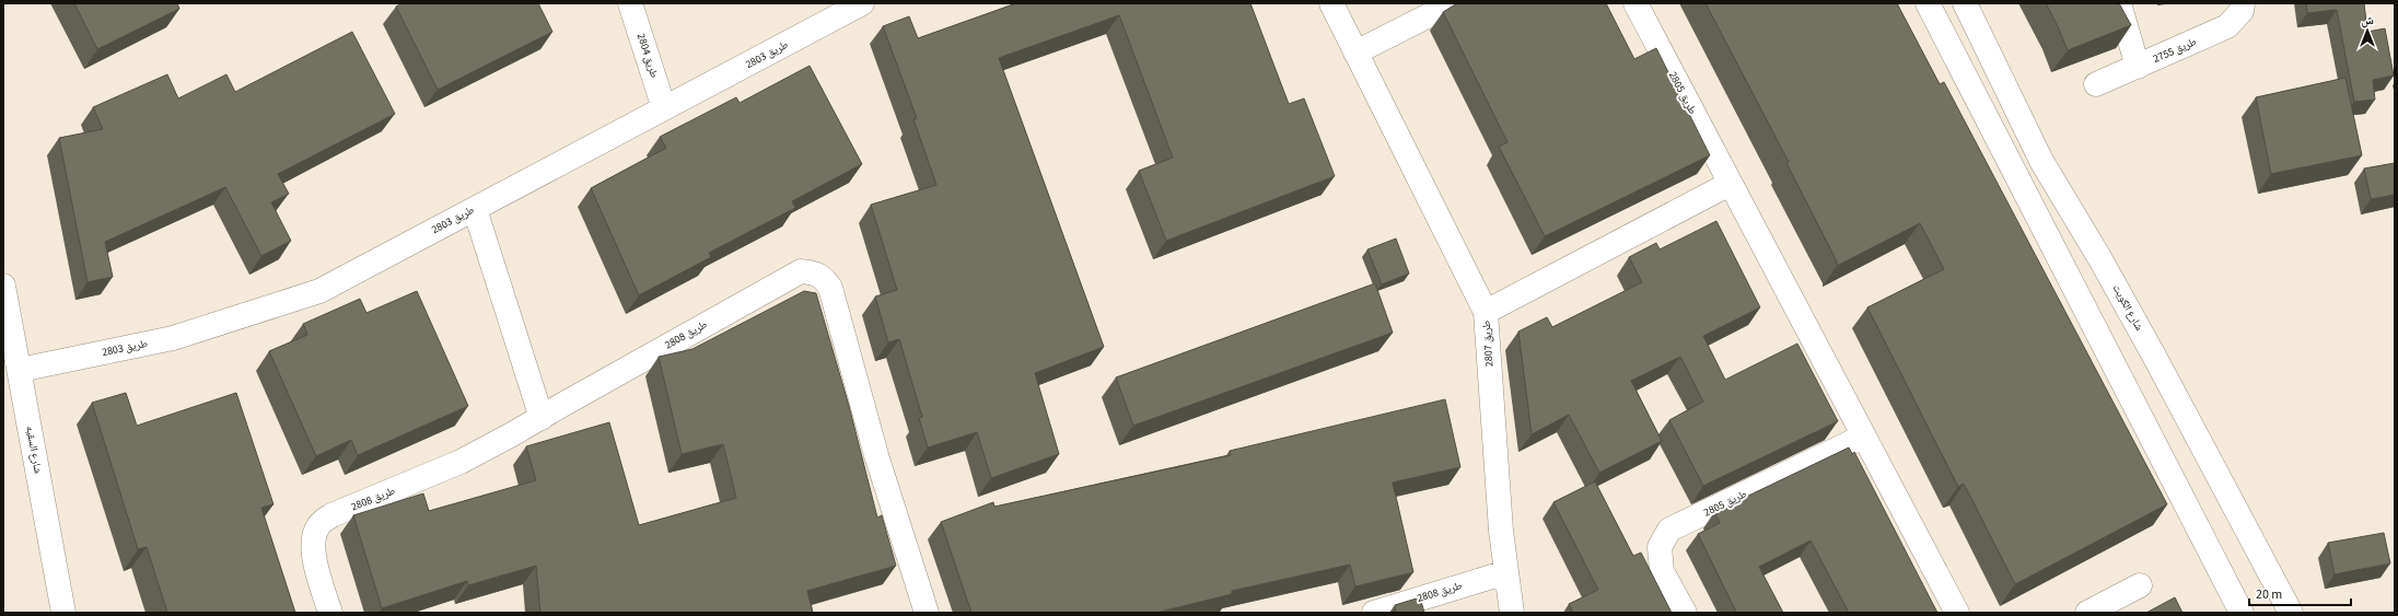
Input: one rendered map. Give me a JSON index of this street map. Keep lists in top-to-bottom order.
{
  "streets": {
    "street": [
      "طريق 2755",
      "طريق 2803",
      "طريق 2804",
      "طريق 2805",
      "شارع الكويت",
      "طريق 2808",
      "طريق 2807",
      "شارع السقيه"
    ]
  },
  "crossings": [
    ["طريق 2803", "طريق 2804"],
    ["طريق 2803", "شارع السقيه"],
    ["طريق 2808", "طريق 2807"]
  ],
  "scale_bar": "20 m",
  "north": "top"
}
